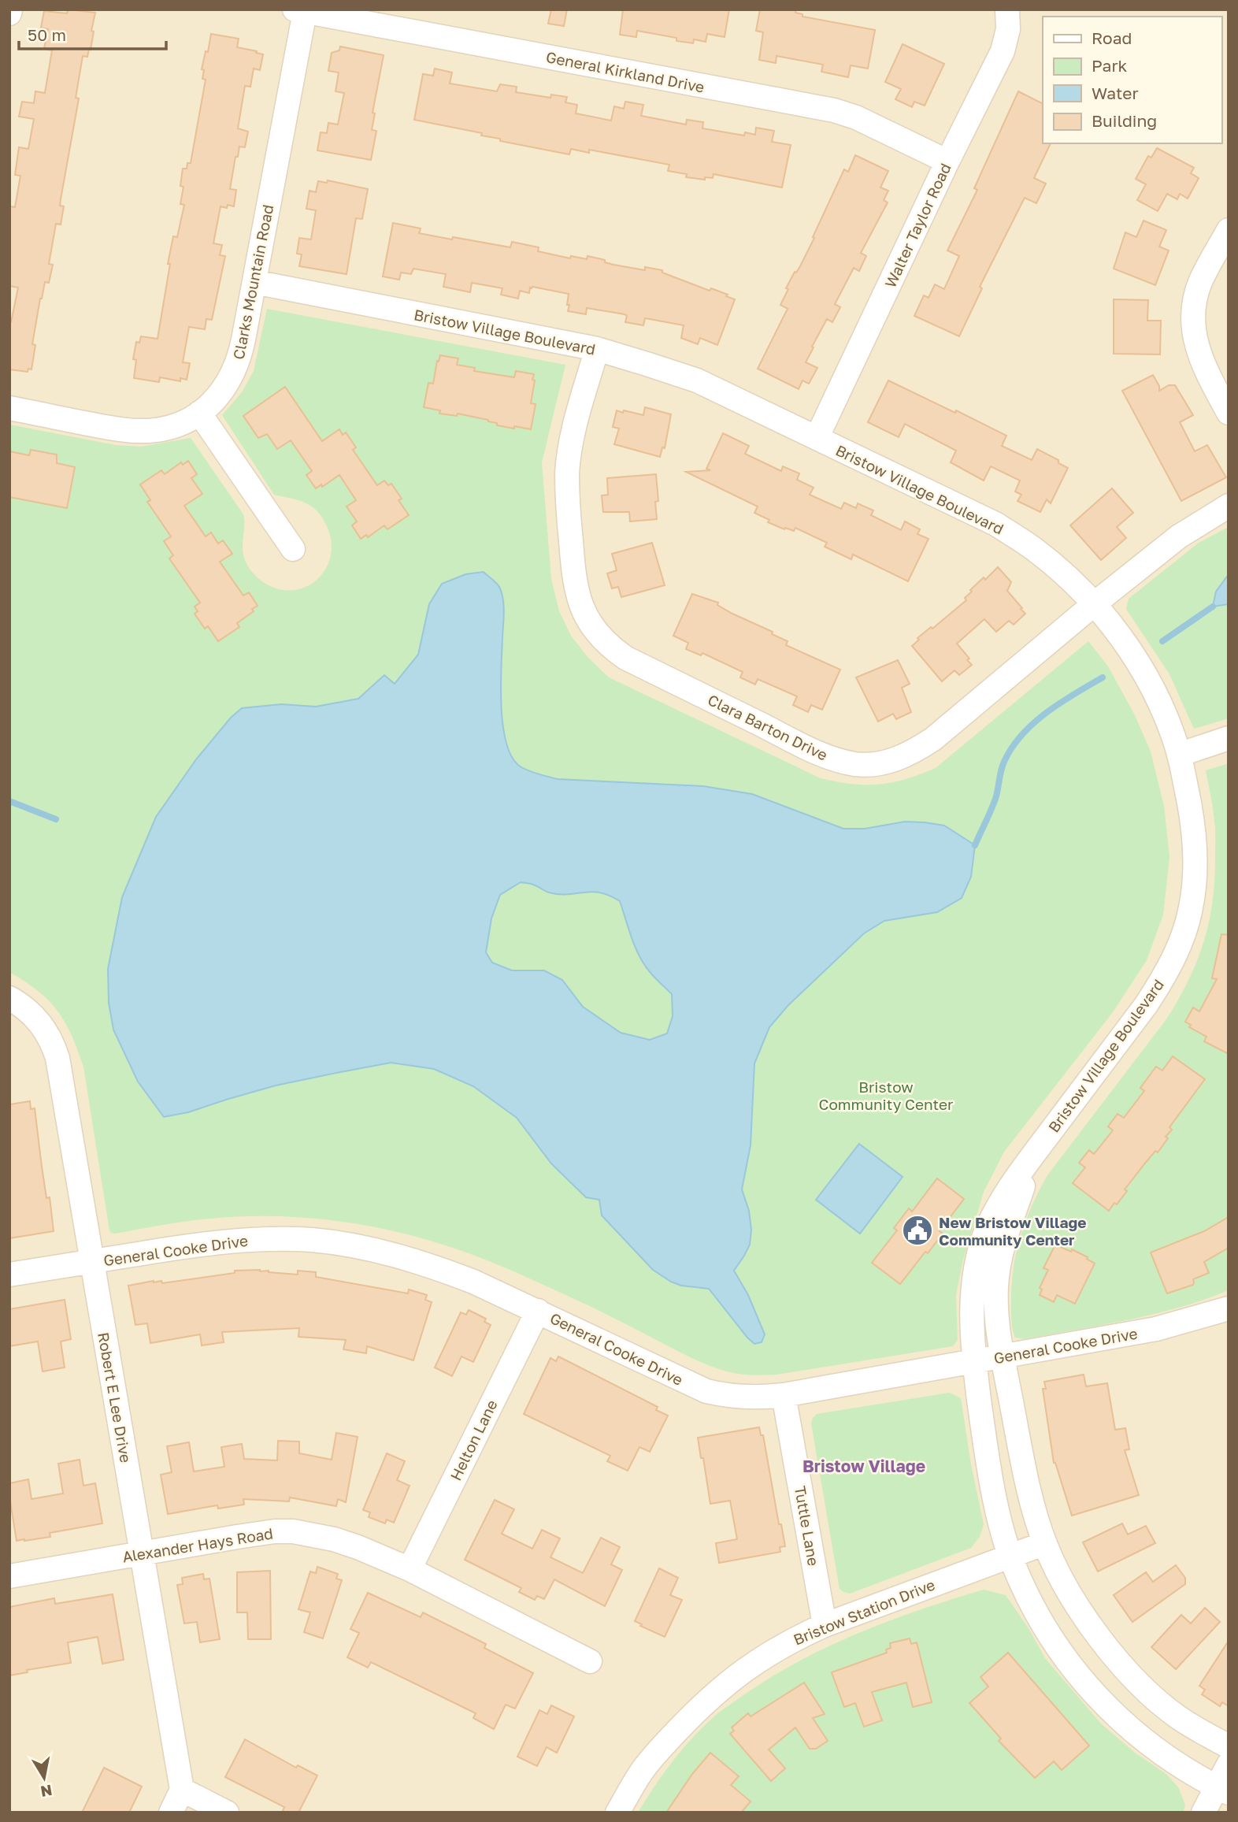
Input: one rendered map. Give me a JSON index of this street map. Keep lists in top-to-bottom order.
{
  "streets": {
    "street": [
      "General Kirkland Drive",
      "Walter Taylor Road",
      "Clarks Mountain Road",
      "Bristow Village Boulevard",
      "Clara Barton Drive",
      "General Cooke Drive",
      "Robert E Lee Drive",
      "Helton Lane",
      "Tuttle Lane",
      "Alexander Hays Road",
      "Bristow Station Drive"
    ]
  },
  "crossings": [
    ["General Kirkland Drive", "Walter Taylor Road"],
    ["General Kirkland Drive", "Clarks Mountain Road"],
    ["Walter Taylor Road", "Bristow Village Boulevard"],
    ["Clarks Mountain Road", "Bristow Village Boulevard"],
    ["Bristow Village Boulevard", "Clara Barton Drive"],
    ["Bristow Village Boulevard", "General Cooke Drive"],
    ["Bristow Village Boulevard", "Bristow Station Drive"],
    ["General Cooke Drive", "Robert E Lee Drive"],
    ["General Cooke Drive", "Helton Lane"],
    ["General Cooke Drive", "Tuttle Lane"],
    ["Robert E Lee Drive", "Alexander Hays Road"],
    ["Helton Lane", "Alexander Hays Road"],
    ["Tuttle Lane", "Bristow Station Drive"]
  ],
  "districts": ["Bristow Village"],
  "parks": ["Bristow Community Center"],
  "places": {
    "public building": ["New Bristow Village Community Center"]
  },
  "legend": [
    "Road",
    "Park",
    "Water",
    "Building"
  ],
  "scale_bar": "50 m",
  "north": "bottom"
}
